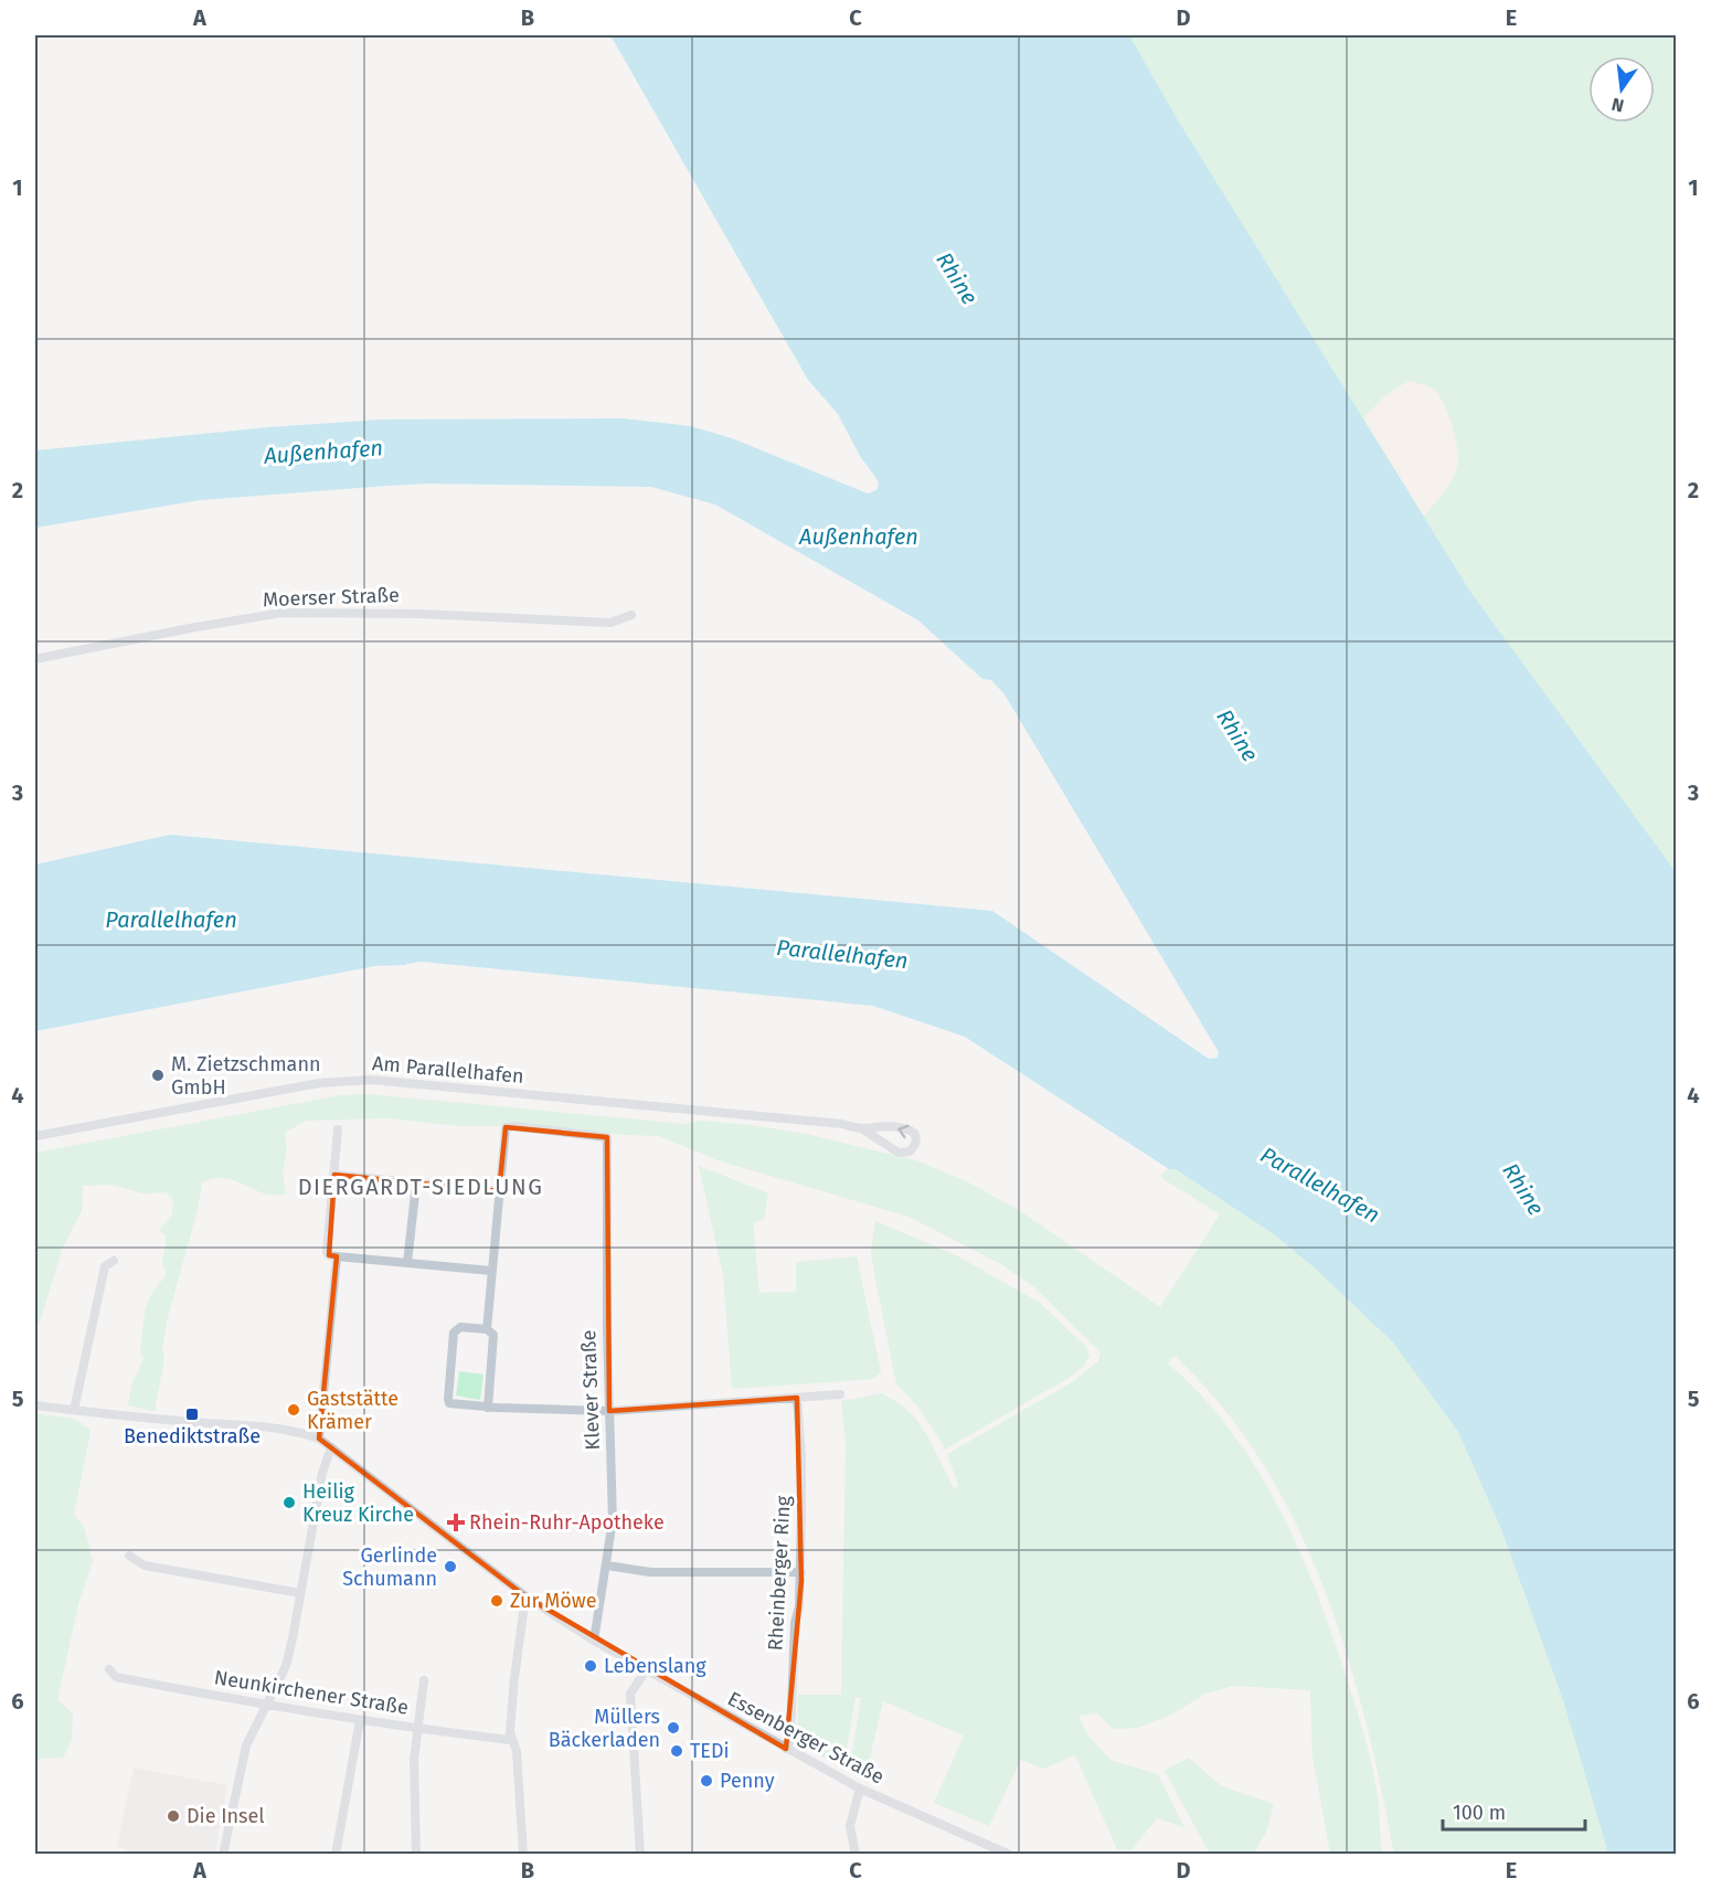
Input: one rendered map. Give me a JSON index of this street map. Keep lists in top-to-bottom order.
{
  "streets": {
    "street": [
      "Moerser Straße",
      "Am Parallelhafen",
      "Klever Straße",
      "Rheinberger Ring",
      "Neunkirchener Straße",
      "Essenberger Straße"
    ]
  },
  "crossings": [
    ["Klever Straße", "Essenberger Straße"],
    ["Rheinberger Ring", "Essenberger Straße"]
  ],
  "districts": ["DIERGARDT-SIEDLUNG"],
  "water": ["Rhine", "Außenhafen", "Parallelhafen"],
  "places": {
    "other": [
      "M. Zietzschmann GmbH",
      "Gaststätte Krämer",
      "Heilig Kreuz Kirche",
      "Gerlinde Schumann",
      "Zur Möwe",
      "Lebenslang",
      "Müllers Bäckerladen",
      "TEDi",
      "Penny",
      "Die Insel"
    ],
    "transit": ["Benediktstraße"],
    "health": ["Rhein-Ruhr-Apotheke"]
  },
  "scale_bar": "100 m",
  "north": "bottom",
  "grid": {
    "columns": [
      "A",
      "B",
      "C",
      "D",
      "E"
    ],
    "rows": [
      "1",
      "2",
      "3",
      "4",
      "5",
      "6"
    ]
  }
}
